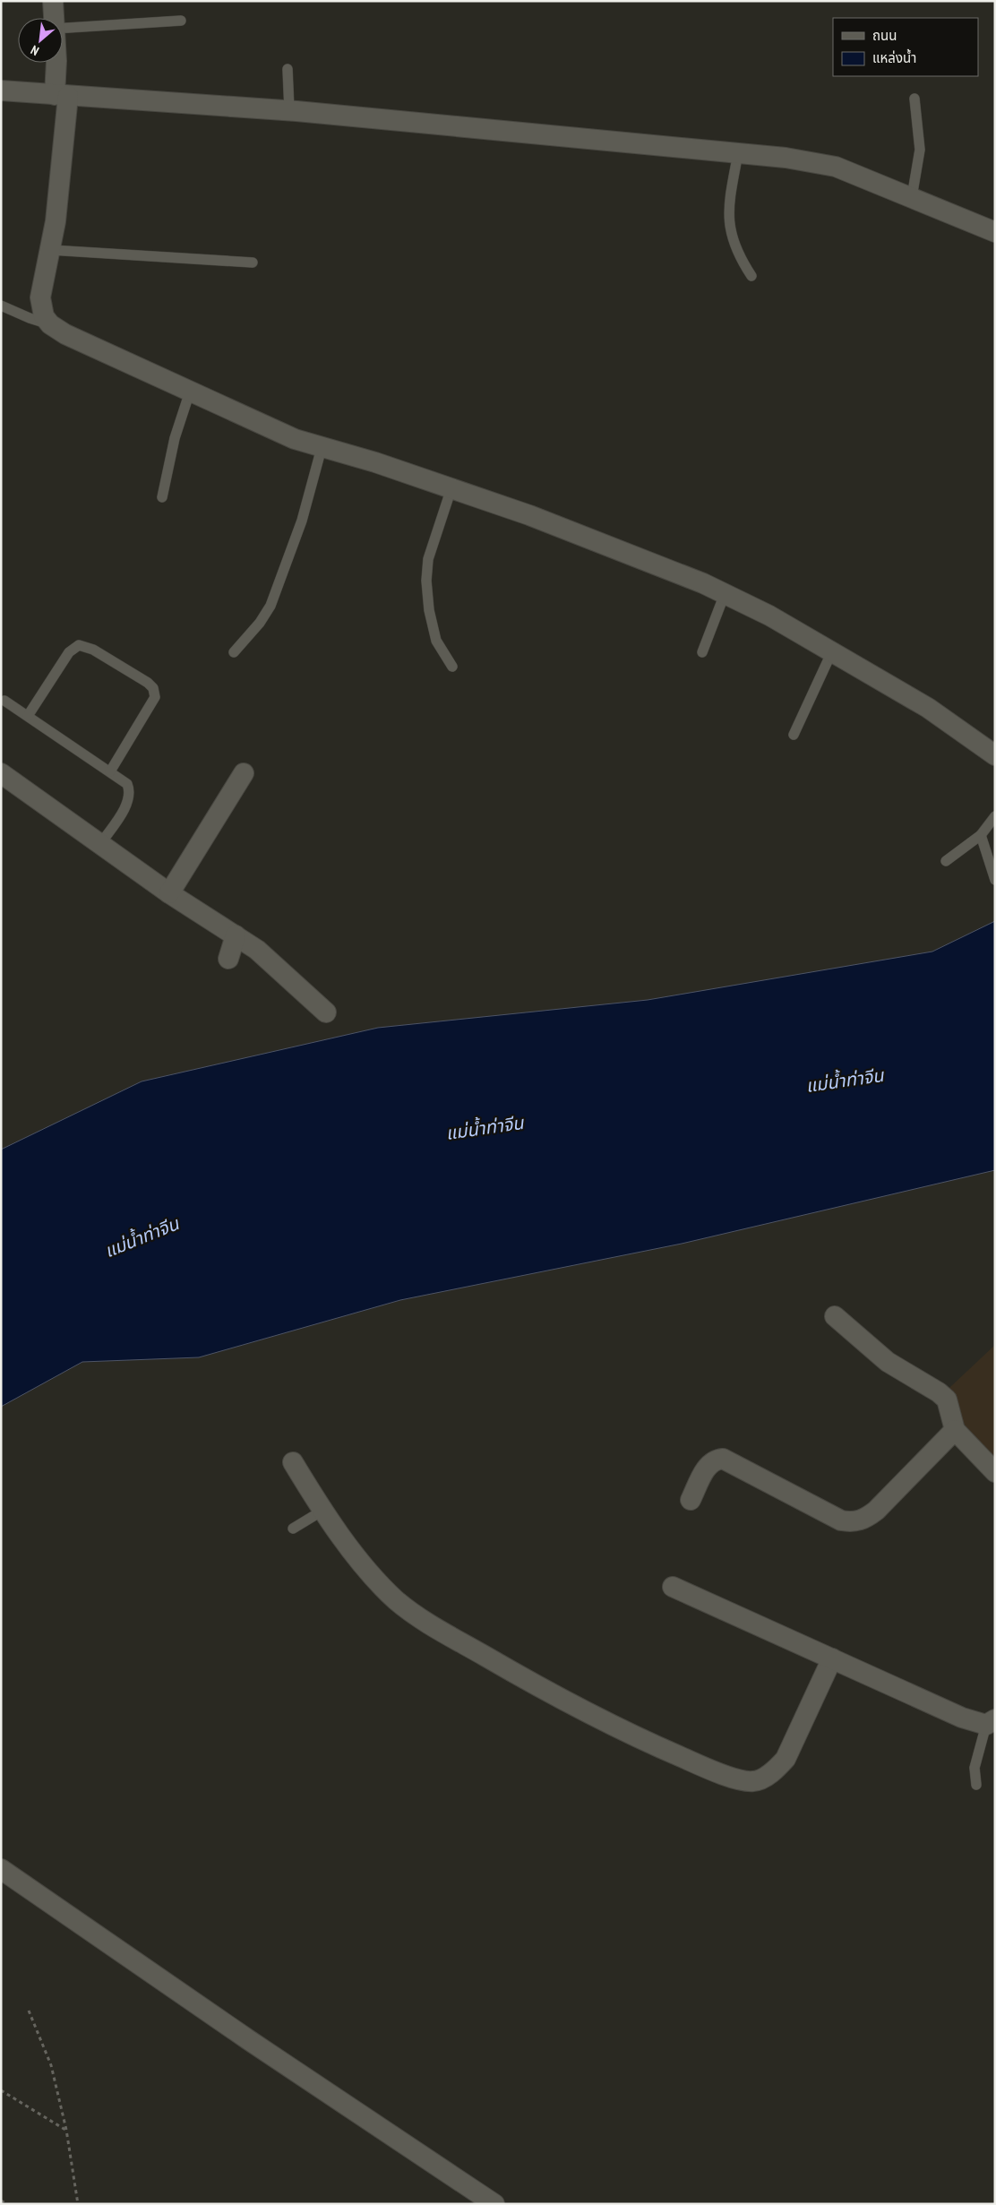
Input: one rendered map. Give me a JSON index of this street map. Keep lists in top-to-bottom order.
{
  "water": ["แม่น้ำท่าจีน"],
  "legend": ["ถนน", "แหล่งน้ำ"],
  "north": "bottom left"
}
